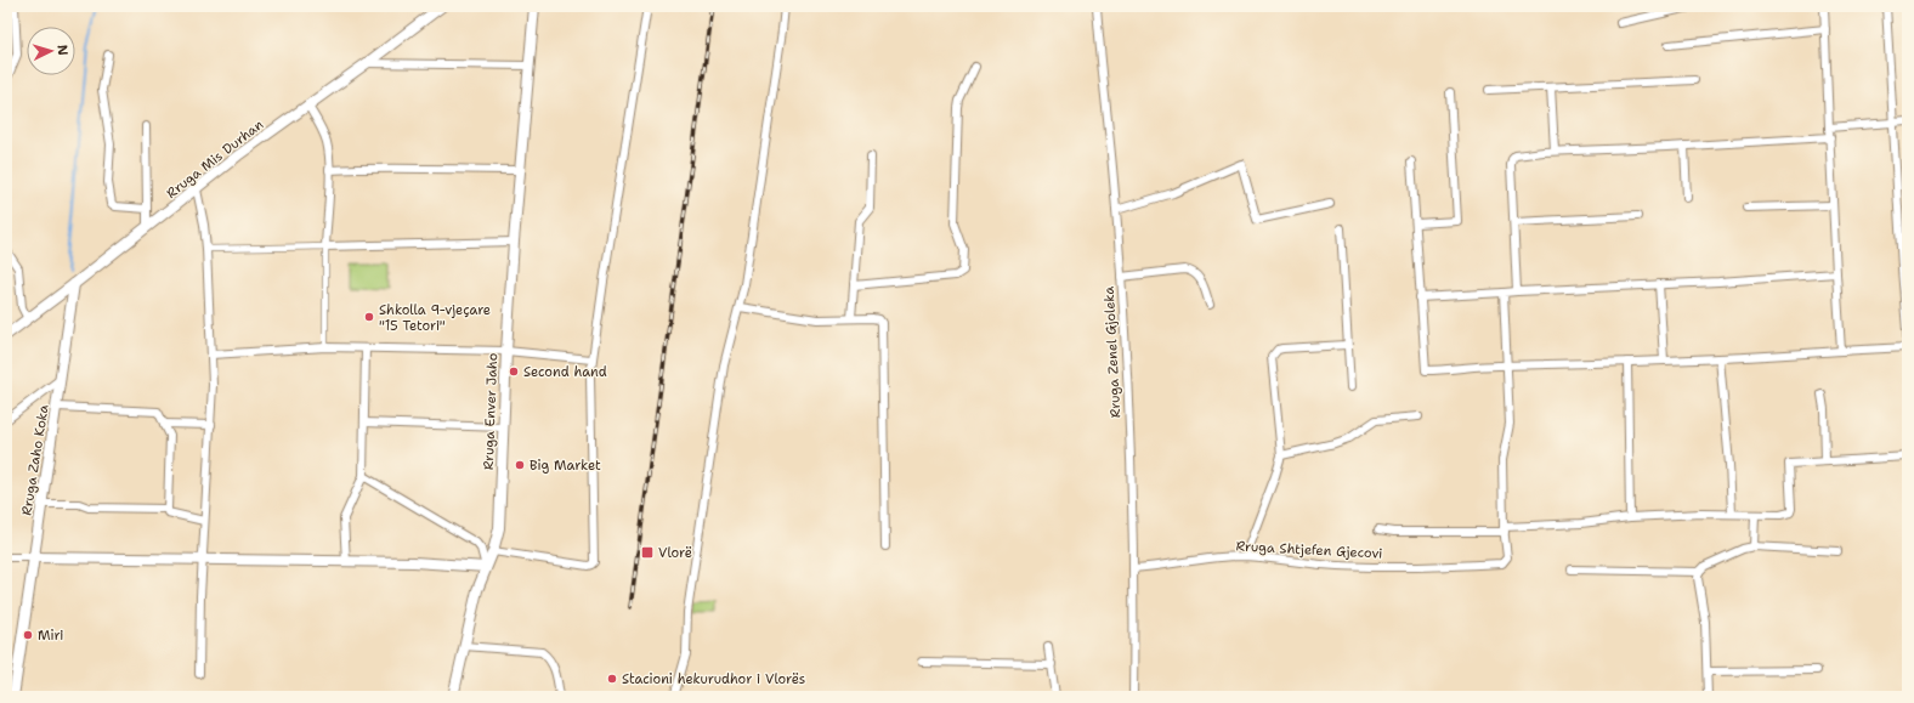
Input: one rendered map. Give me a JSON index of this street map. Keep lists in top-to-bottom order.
{
  "streets": {
    "street": [
      "Rruga Mis Durhan",
      "Rruga Zenel Gjoleka",
      "Rruga Enver Jaho",
      "Rruga Zaho Koka",
      "Rruga Shtjefen Gjecovi"
    ]
  },
  "crossings": [
    ["Rruga Mis Durhan", "Rruga Zaho Koka"],
    ["Rruga Zenel Gjoleka", "Rruga Shtjefen Gjecovi"]
  ],
  "places": {
    "other": [
      "Shkolla 9-vjeçare \"15 Tetori\"",
      "Second hand",
      "Big Market",
      "Miri",
      "Stacioni hekurudhor i Vlorës"
    ],
    "transit": ["Vlorë"]
  },
  "north": "right"
}
